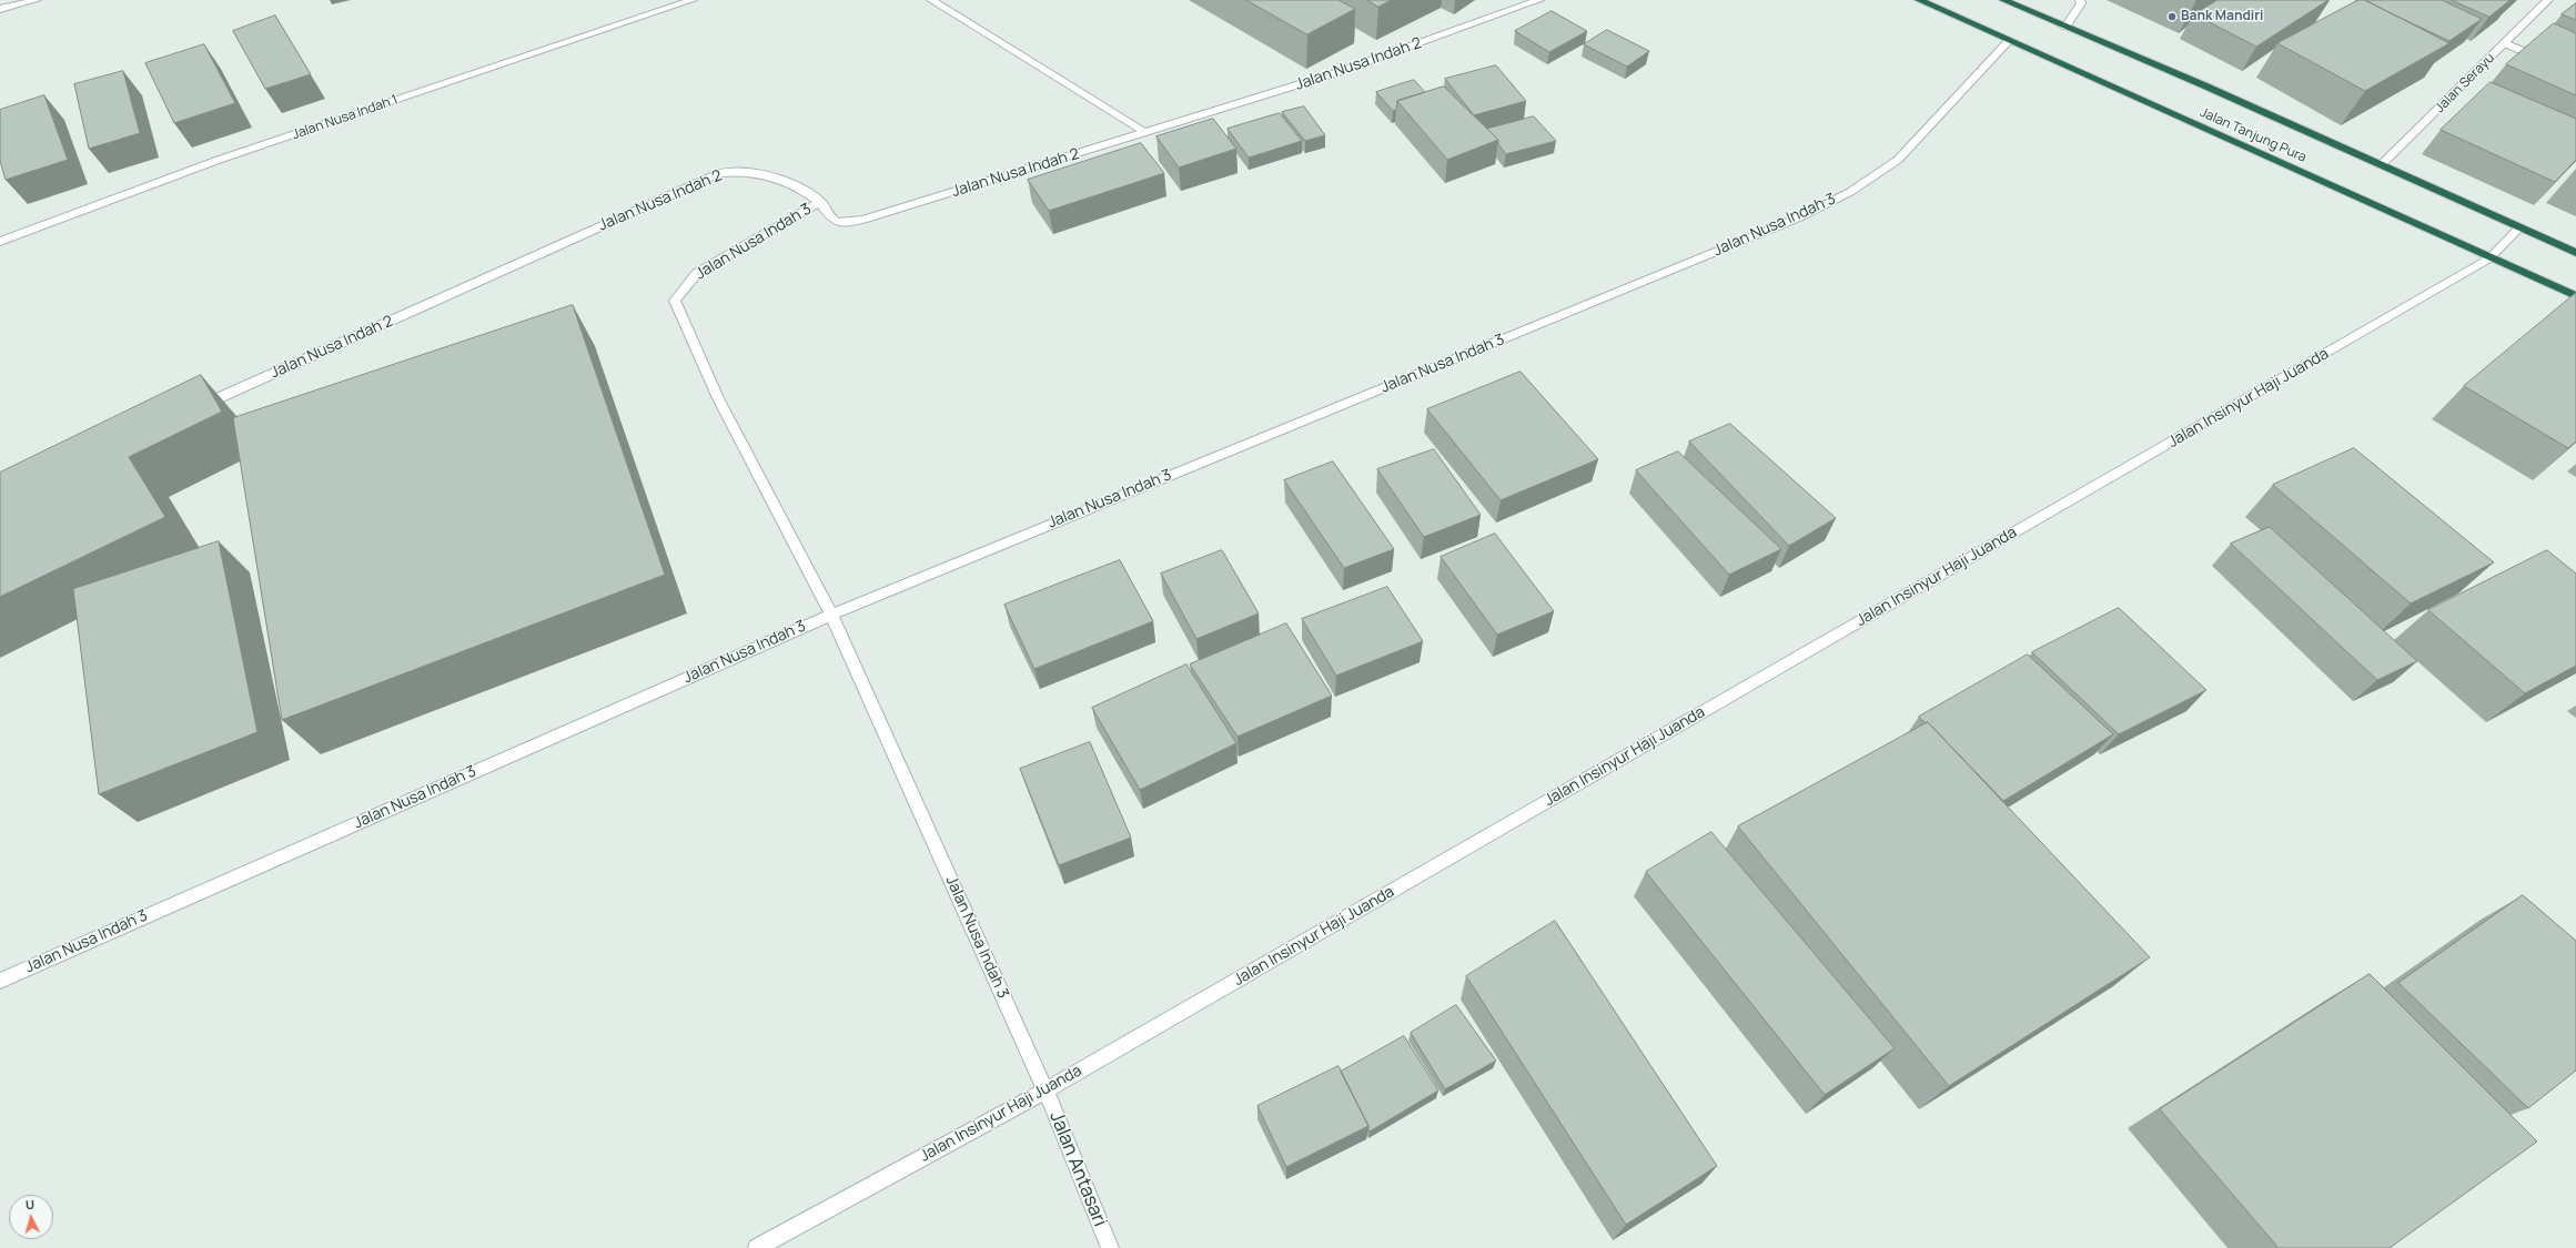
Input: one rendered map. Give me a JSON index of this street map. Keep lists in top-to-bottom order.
{
  "streets": {
    "highway": ["Jalan Tanjung Pura"],
    "street": [
      "Jalan Nusa Indah 2",
      "Jalan Serayu",
      "Jalan Nusa Indah 1",
      "Jalan Nusa Indah 3",
      "Jalan Insinyur Haji Juanda",
      "Jalan Antasari"
    ]
  },
  "crossings": [
    ["Jalan Nusa Indah 2", "Jalan Nusa Indah 3"],
    ["Jalan Serayu", "Jalan Tanjung Pura"],
    ["Jalan Tanjung Pura", "Jalan Nusa Indah 3"],
    ["Jalan Tanjung Pura", "Jalan Insinyur Haji Juanda"],
    ["Jalan Nusa Indah 3", "Jalan Insinyur Haji Juanda"],
    ["Jalan Nusa Indah 3", "Jalan Antasari"],
    ["Jalan Insinyur Haji Juanda", "Jalan Antasari"]
  ],
  "places": ["Bank Mandiri"],
  "north": "top"
}
